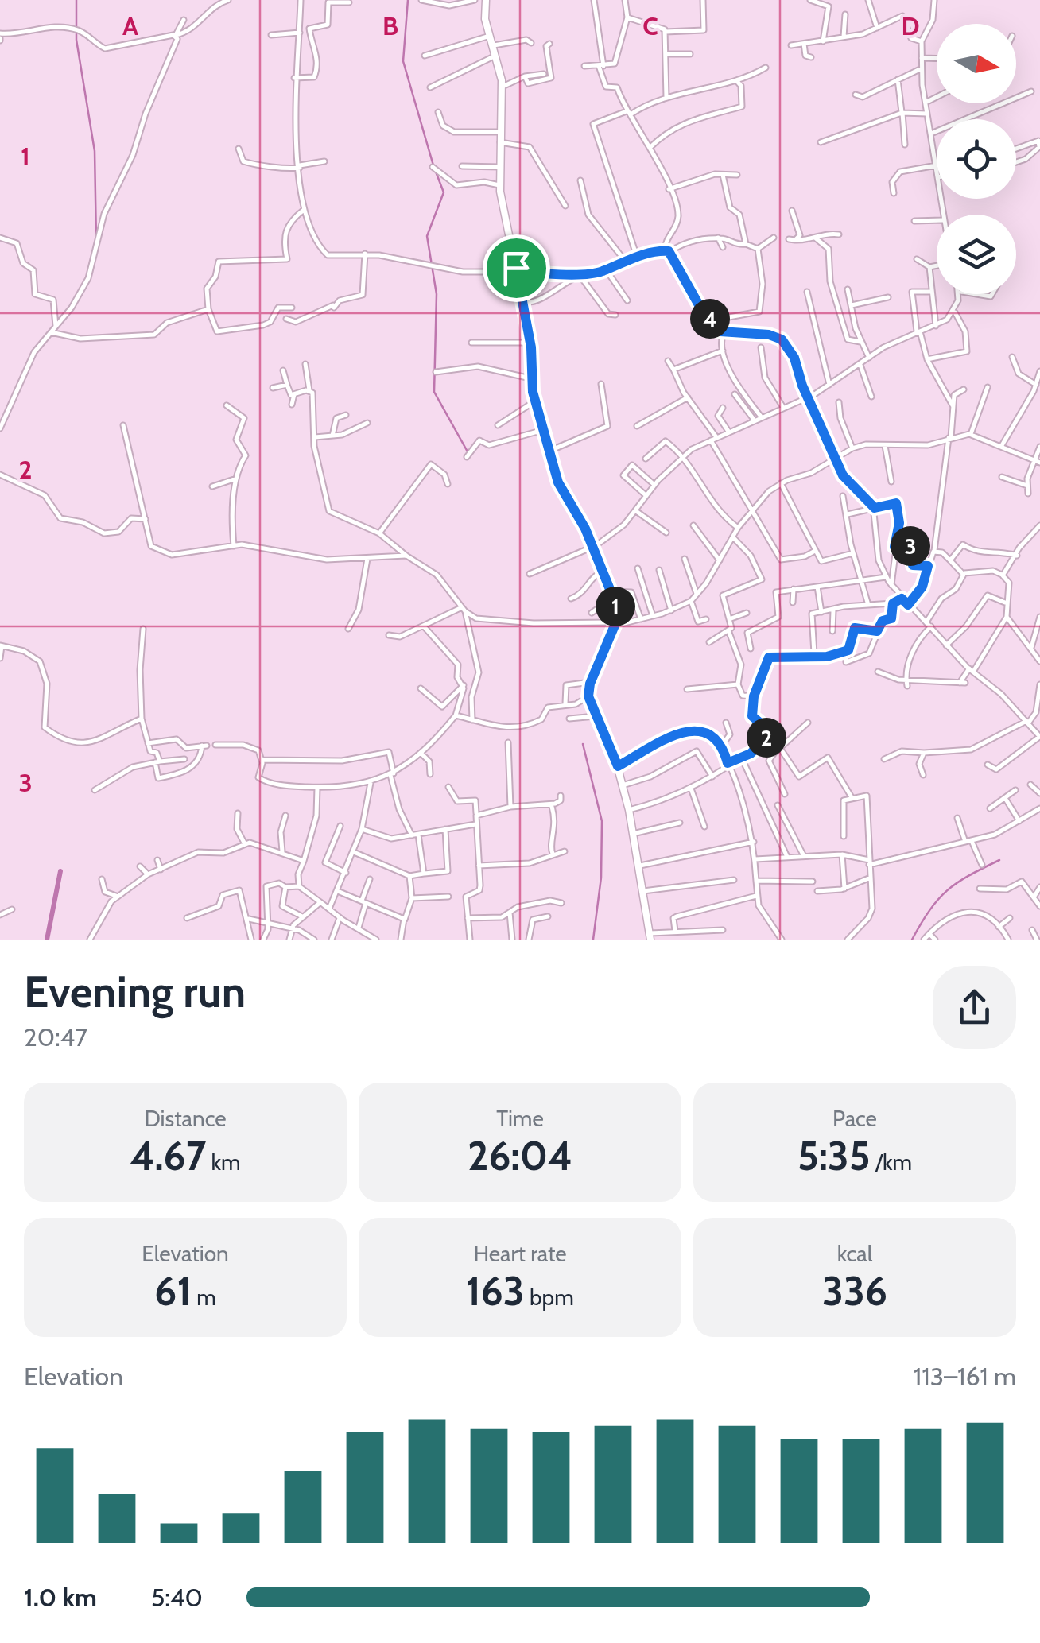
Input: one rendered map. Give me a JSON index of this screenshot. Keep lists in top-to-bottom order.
{
  "north": "right",
  "page": {
    "pins": [
      "4",
      "3",
      "1",
      "2"
    ],
    "heading": ["Evening run", "20:47"],
    "stats": [
      ["Distance", "4.67 km"],
      ["Time", "26:04"],
      ["Pace", "5:35 /km"],
      ["Elevation", "61 m"],
      ["Heart rate", "163 bpm"],
      ["kcal", "336"]
    ],
    "chart": ["Elevation", "113–161 m"],
    "list": [
      {
        "name": "1.0 km",
        "note": "5:40"
      }
    ]
  },
  "grid": {
    "columns": [
      "A",
      "B",
      "C",
      "D"
    ],
    "rows": ["1", "2", "3"]
  }
}
